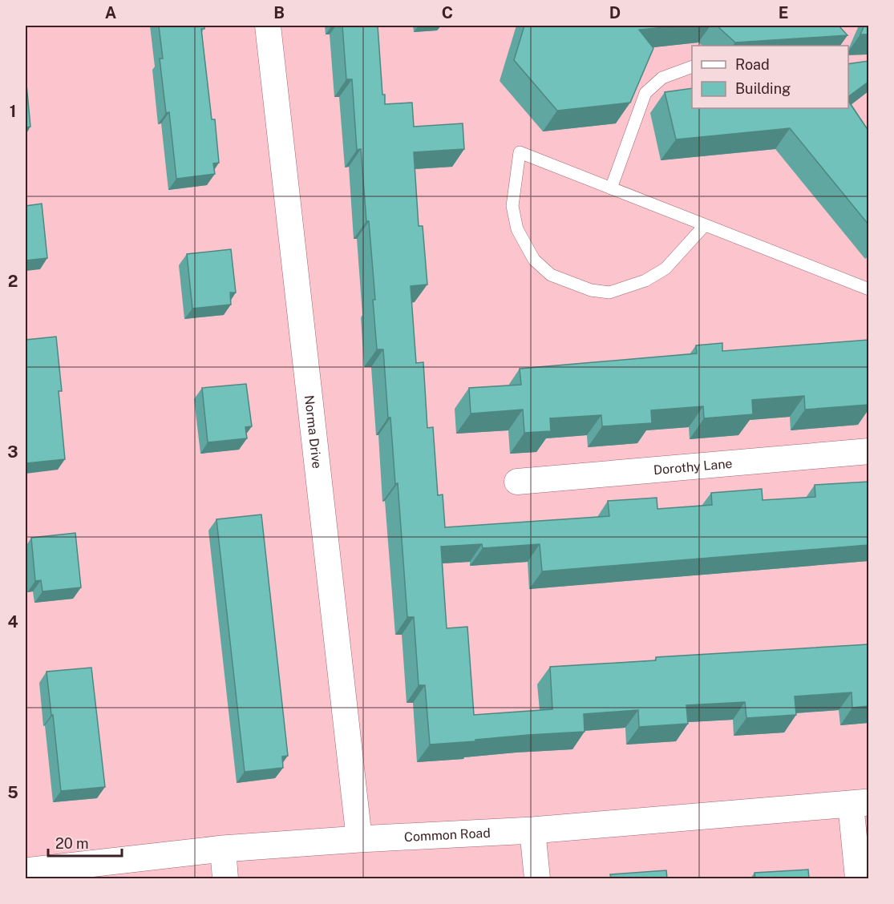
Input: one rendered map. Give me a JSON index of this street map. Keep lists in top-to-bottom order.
{
  "streets": {
    "street": ["Norma Drive", "Dorothy Lane", "Common Road"]
  },
  "crossings": [
    ["Norma Drive", "Common Road"]
  ],
  "legend": ["Road", "Building"],
  "scale_bar": "20 m",
  "grid": {
    "columns": [
      "A",
      "B",
      "C",
      "D",
      "E"
    ],
    "rows": [
      "1",
      "2",
      "3",
      "4",
      "5"
    ]
  }
}
